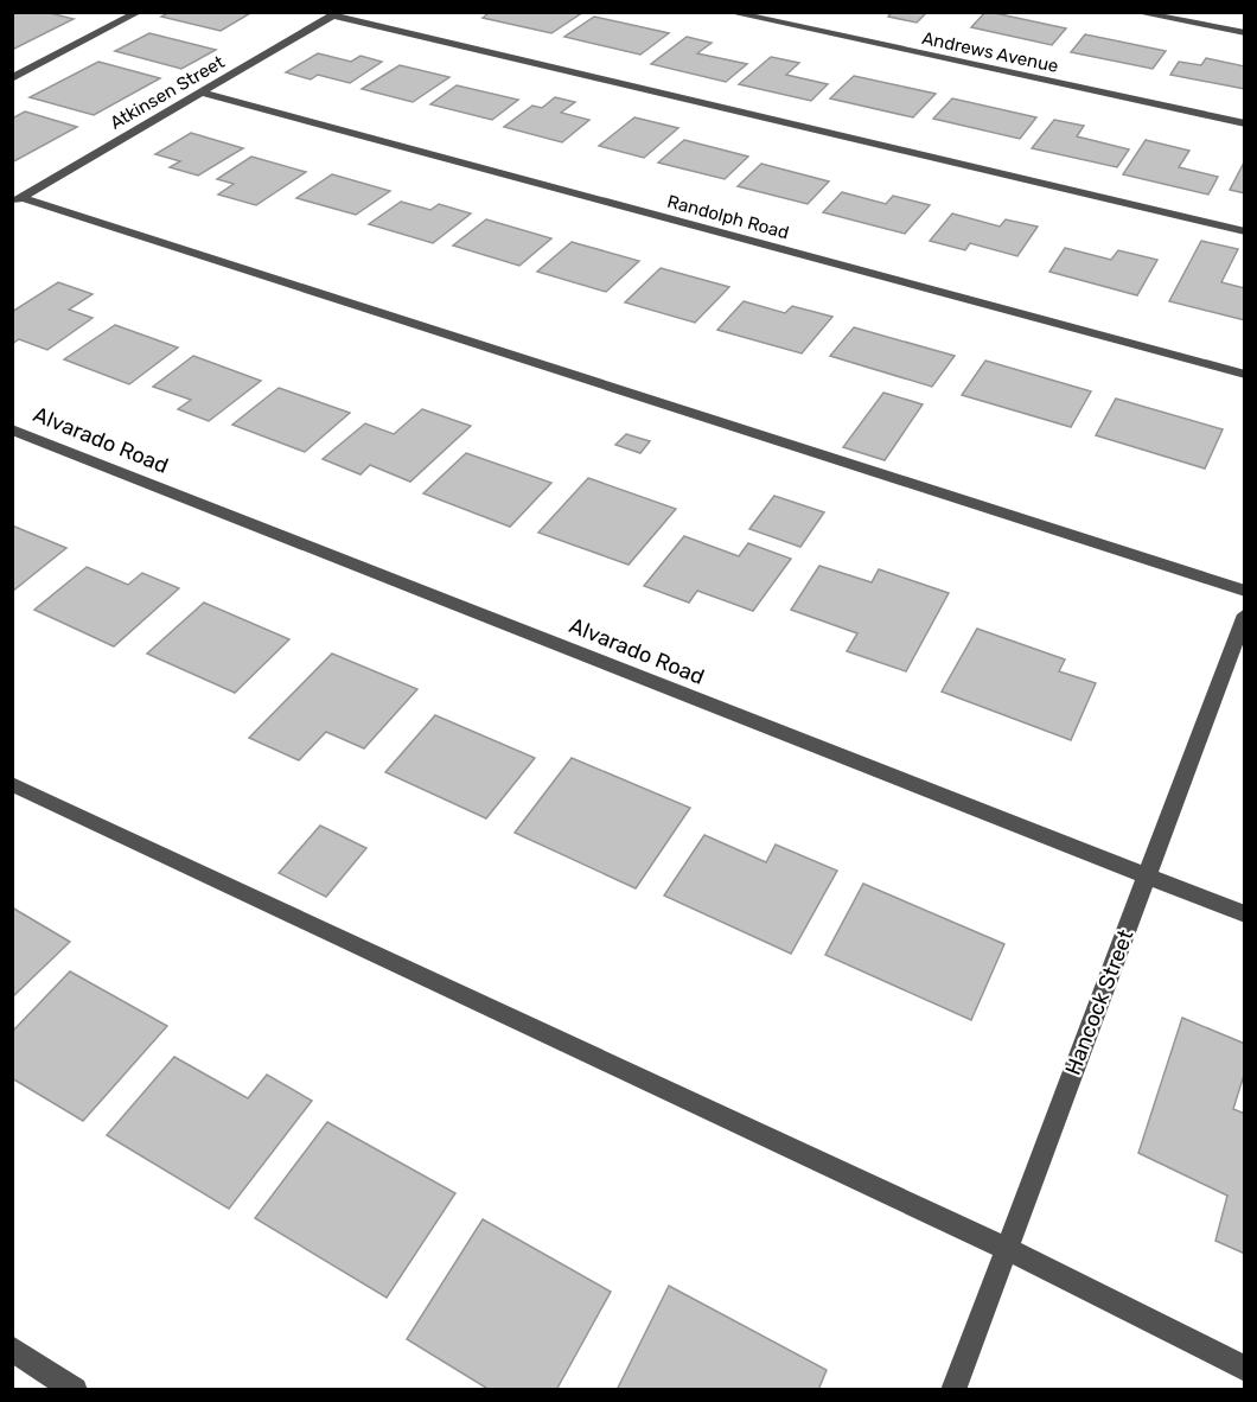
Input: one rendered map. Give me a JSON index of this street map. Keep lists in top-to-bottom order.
{
  "streets": {
    "street": [
      "Andrews Avenue",
      "Atkinsen Street",
      "Randolph Road",
      "Alvarado Road",
      "Hancock Street"
    ]
  },
  "crossings": [
    ["Atkinsen Street", "Randolph Road"],
    ["Alvarado Road", "Hancock Street"]
  ]
}
